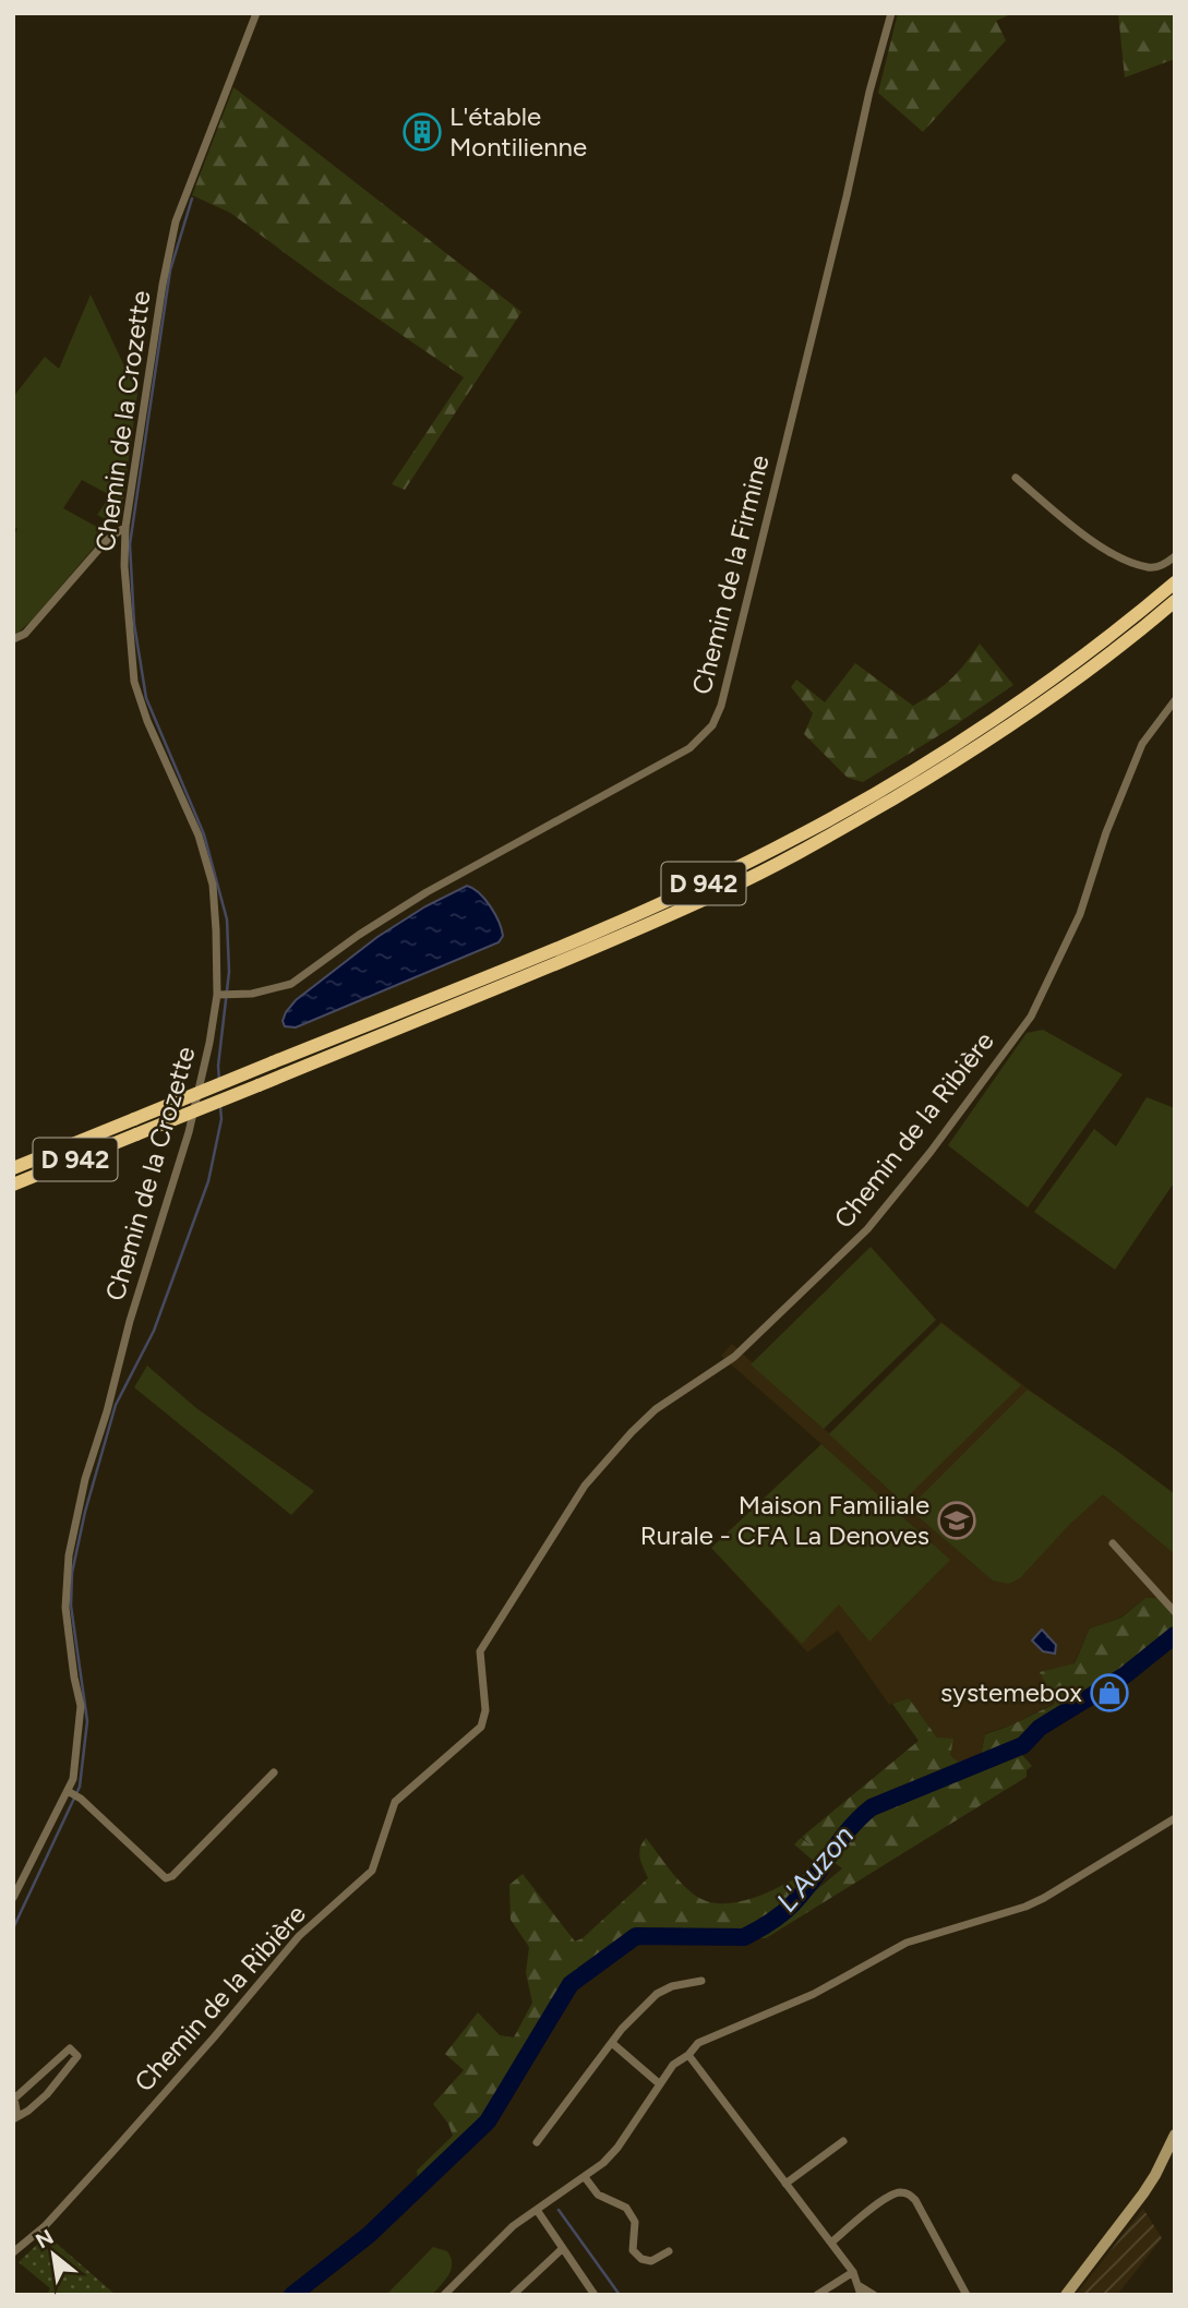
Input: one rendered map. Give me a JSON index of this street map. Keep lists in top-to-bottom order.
{
  "streets": {
    "highway": ["D 942"],
    "street": ["Chemin de la Crozette", "Chemin de la Firmine", "Chemin de la Ribière"]
  },
  "crossings": [
    ["Chemin de la Crozette", "Chemin de la Firmine"]
  ],
  "water": ["L'Auzon"],
  "places": {
    "building": ["L'étable Montilienne"],
    "school or university": ["Maison Familiale Rurale - CFA La Denoves"],
    "shop": ["systemebox"]
  },
  "north": "top left"
}
